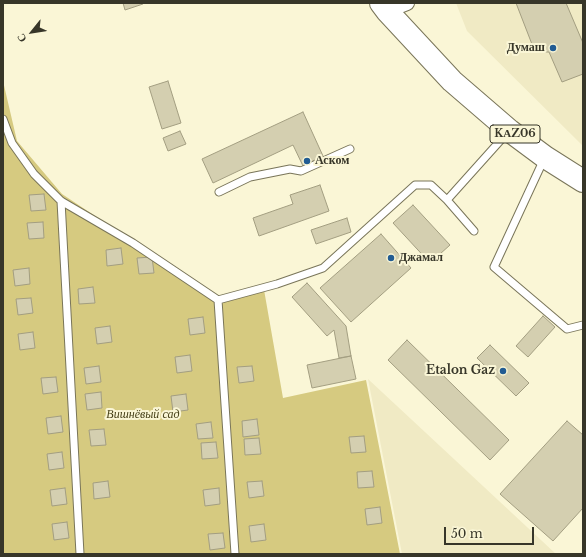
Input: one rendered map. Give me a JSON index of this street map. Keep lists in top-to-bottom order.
{
  "streets": {
    "highway": ["KАZ06"]
  },
  "parks": ["Вишнёвый сад"],
  "places": [
    "Думаш",
    "Аском",
    "Джамал",
    "Etalon Gaz"
  ],
  "scale_bar": "50 m",
  "north": "bottom left"
}
